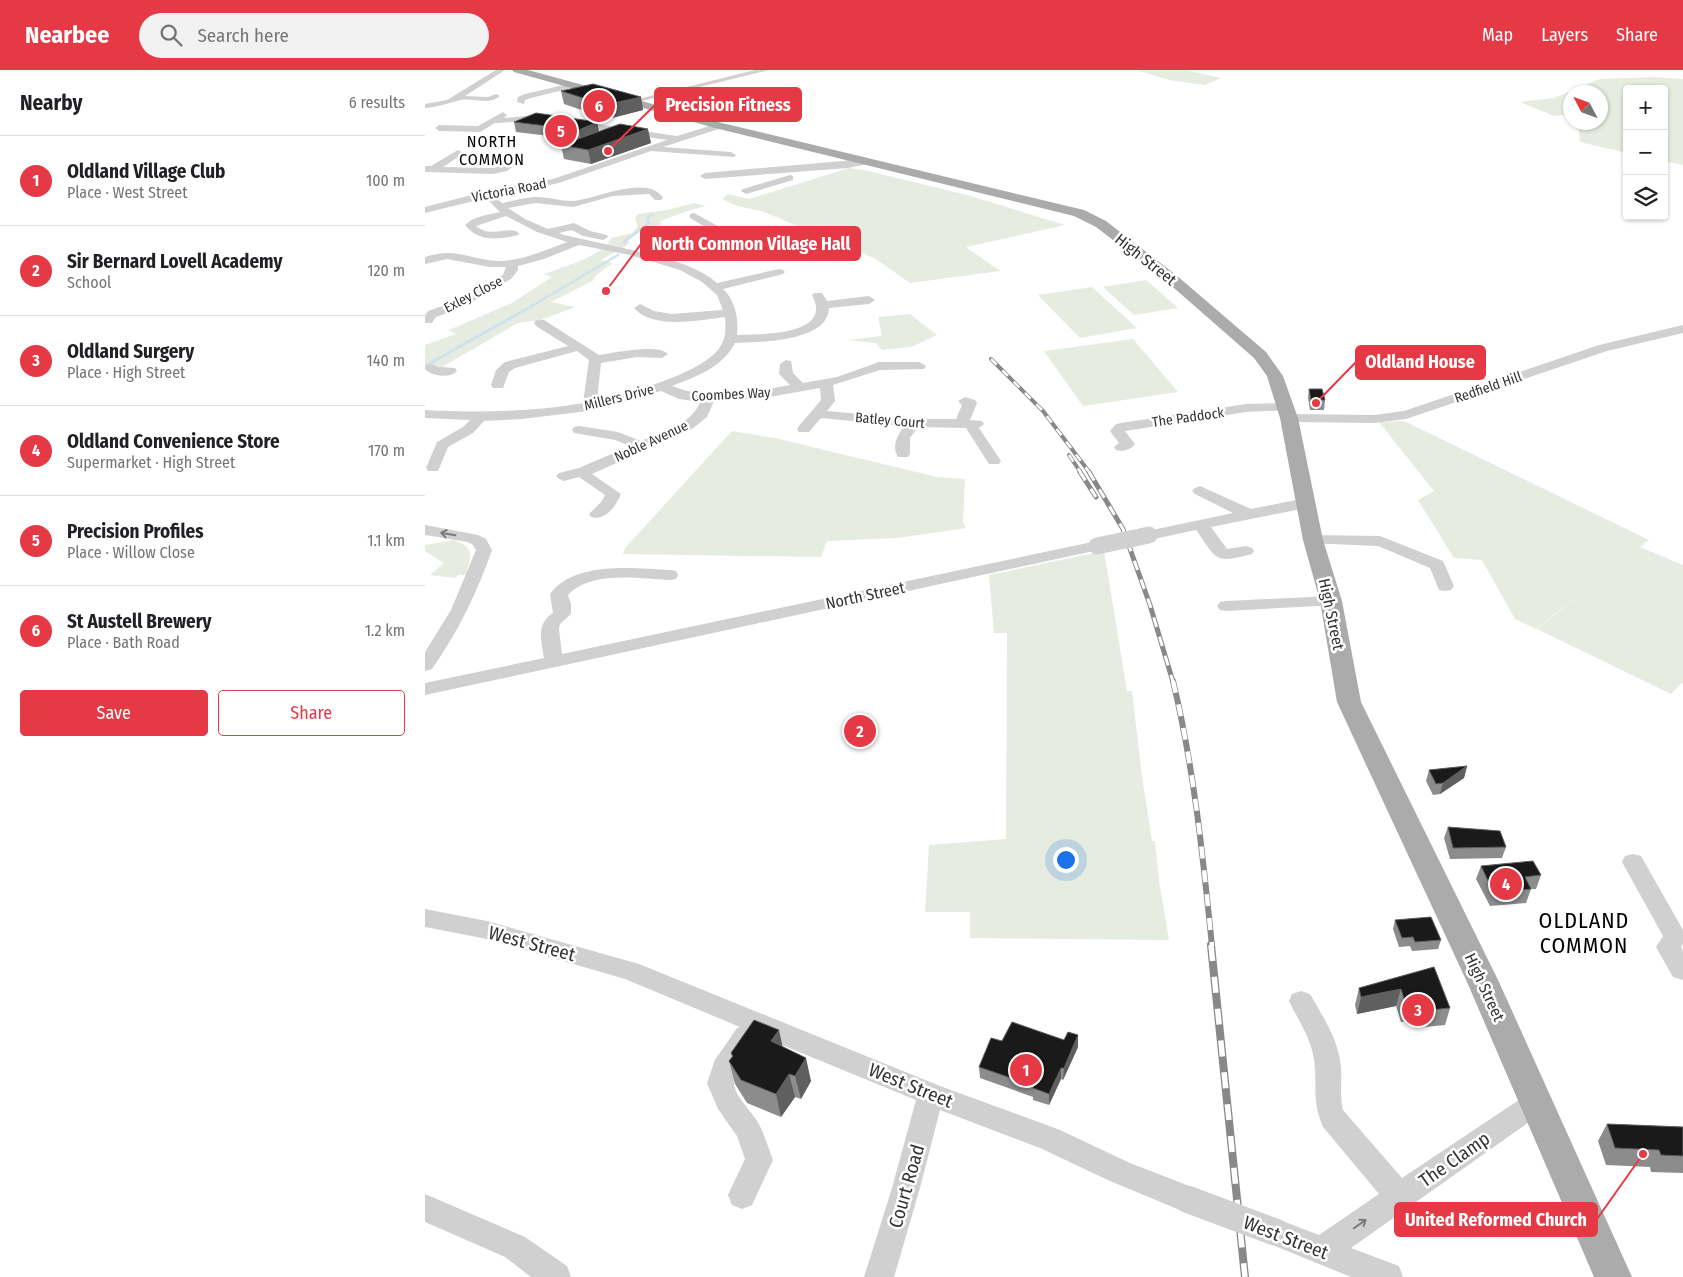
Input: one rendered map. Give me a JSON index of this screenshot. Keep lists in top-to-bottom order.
{
  "streets": {
    "main road": ["High Street"],
    "street": [
      "Victoria Road",
      "Exley Close",
      "Redfield Hill",
      "Coombes Way",
      "Millers Drive",
      "The Paddock",
      "Batley Court",
      "Noble Avenue",
      "North Street",
      "West Street",
      "The Clamp",
      "Court Road"
    ]
  },
  "crossings": [
    ["Victoria Road", "High Street"],
    ["High Street", "Redfield Hill"],
    ["High Street", "The Paddock"],
    ["High Street", "North Street"],
    ["High Street", "The Clamp"],
    ["Redfield Hill", "The Paddock"],
    ["Coombes Way", "Millers Drive"],
    ["Coombes Way", "Noble Avenue"],
    ["West Street", "The Clamp"],
    ["West Street", "Court Road"]
  ],
  "one_way": ["The Clamp"],
  "districts": ["NORTH COMMON", "OLDLAND COMMON"],
  "places": [
    "Precision Fitness",
    "North Common Village Hall",
    "Oldland House",
    "United Reformed Church"
  ],
  "north": "top left",
  "page": {
    "header": "Nearbee",
    "search": "Search here",
    "nav": ["Map", "Layers", "Share"],
    "heading": ["Nearby", "6 results"],
    "map_buttons": ["+", "−"],
    "pins": [
      "6",
      "5",
      "2",
      "4",
      "3",
      "1"
    ],
    "list": [
      {
        "mark": "1",
        "name": "Oldland Village Club",
        "note": "Place · West Street",
        "value": "100 m"
      },
      {
        "mark": "2",
        "name": "Sir Bernard Lovell Academy",
        "note": "School",
        "value": "120 m"
      },
      {
        "mark": "3",
        "name": "Oldland Surgery",
        "note": "Place · High Street",
        "value": "140 m"
      },
      {
        "mark": "4",
        "name": "Oldland Convenience Store",
        "note": "Supermarket · High Street",
        "value": "170 m"
      },
      {
        "mark": "5",
        "name": "Precision Profiles",
        "note": "Place · Willow Close",
        "value": "1.1 km"
      },
      {
        "mark": "6",
        "name": "St Austell Brewery",
        "note": "Place · Bath Road",
        "value": "1.2 km"
      }
    ],
    "buttons": ["Save", "Share"]
  }
}
